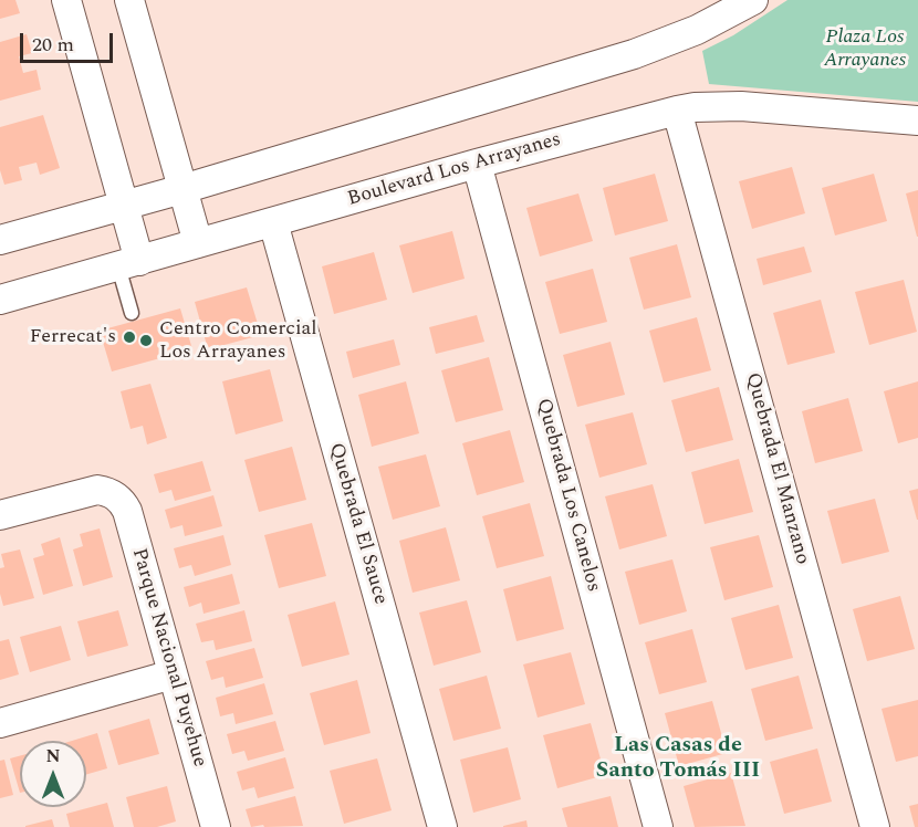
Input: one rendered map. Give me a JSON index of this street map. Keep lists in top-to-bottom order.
{
  "streets": {
    "street": [
      "Boulevard Los Arrayanes",
      "Quebrada El Manzano",
      "Quebrada Los Canelos",
      "Quebrada El Sauce",
      "Parque Nacional Puyehue"
    ]
  },
  "crossings": [
    ["Boulevard Los Arrayanes", "Quebrada El Manzano"],
    ["Boulevard Los Arrayanes", "Quebrada Los Canelos"],
    ["Boulevard Los Arrayanes", "Quebrada El Sauce"]
  ],
  "districts": ["Las Casas de Santo Tomás III"],
  "parks": ["Plaza Los Arrayanes"],
  "places": ["Ferrecat's", "Centro Comercial Los Arrayanes"],
  "scale_bar": "20 m",
  "north": "top"
}
